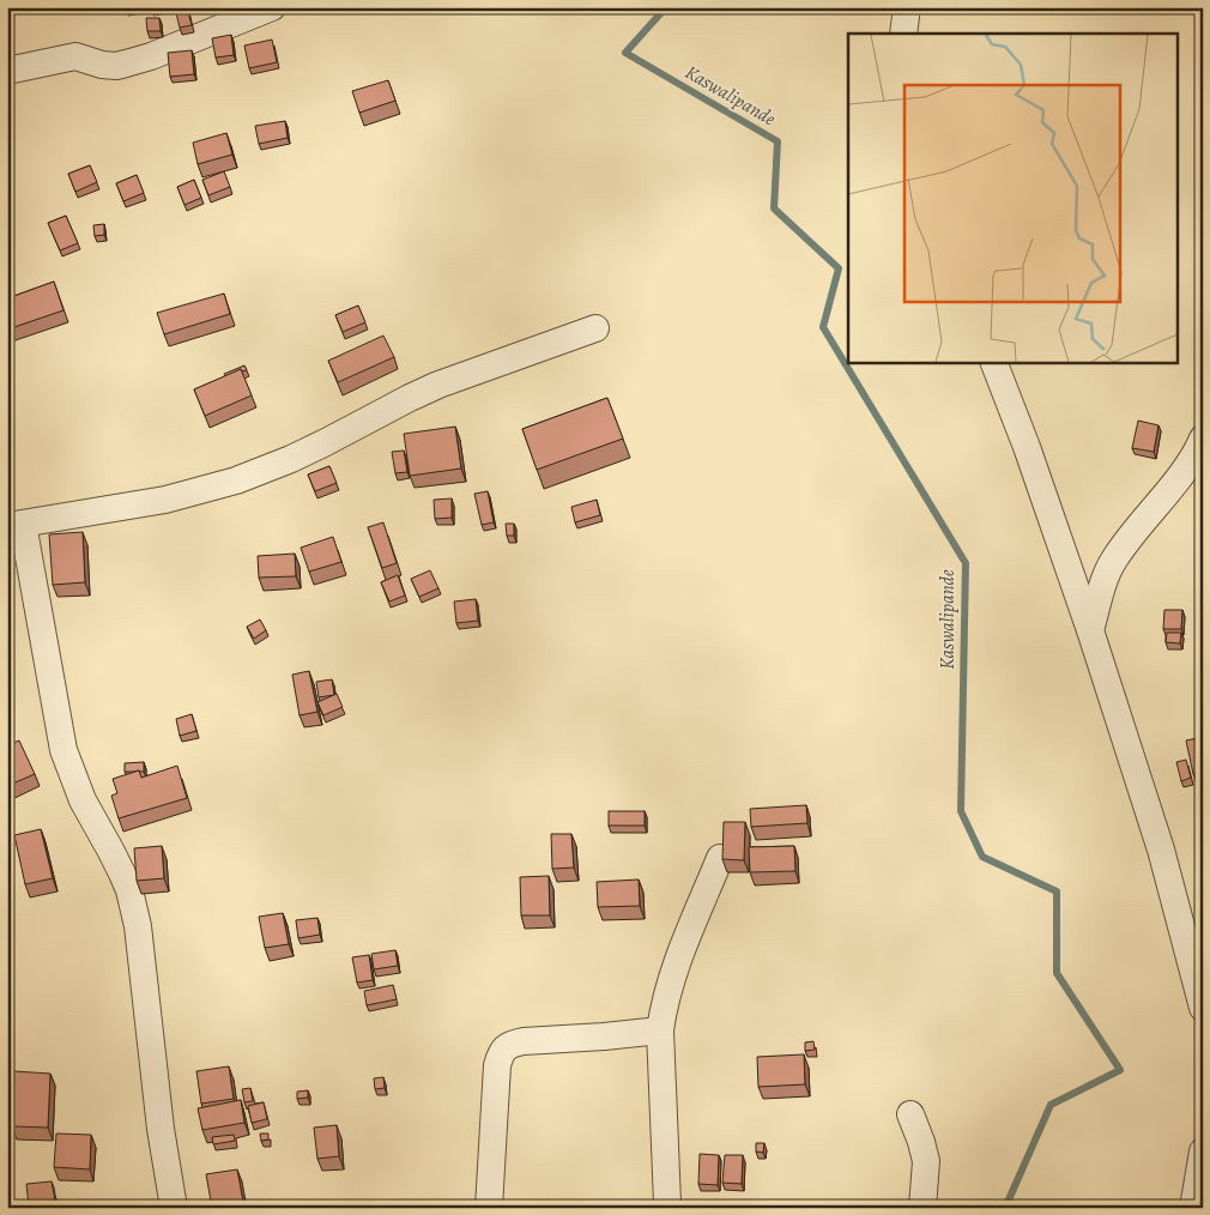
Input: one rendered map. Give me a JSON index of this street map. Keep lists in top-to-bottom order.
{
  "water": ["Kaswalipande"]
}
